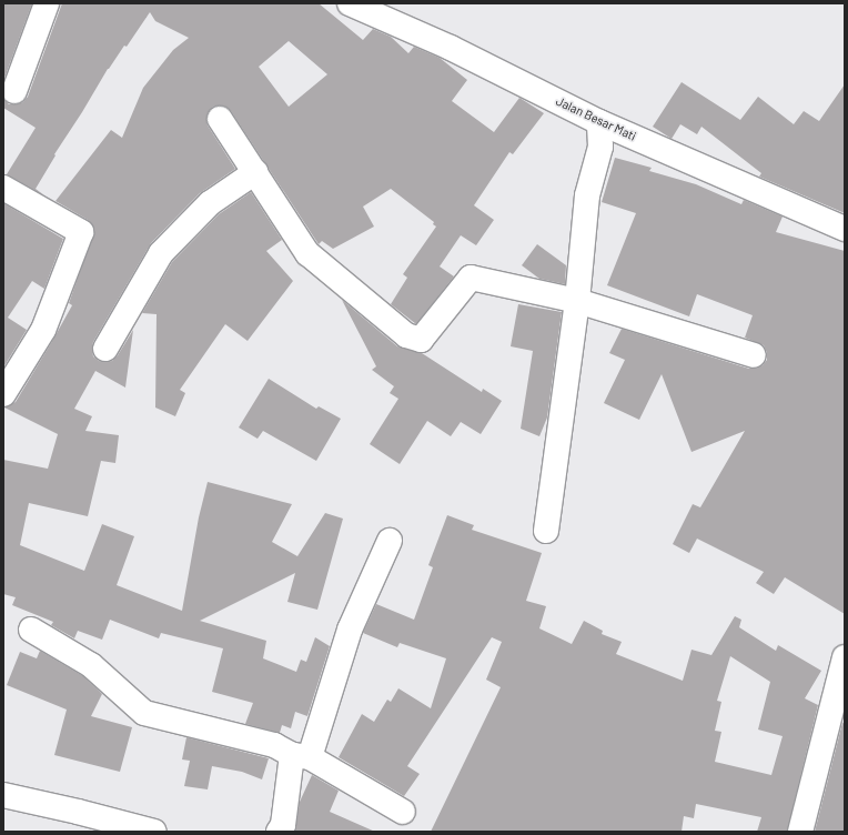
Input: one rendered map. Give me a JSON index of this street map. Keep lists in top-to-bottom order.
{
  "streets": {
    "street": ["Jalan Besar Mati"]
  }
}
